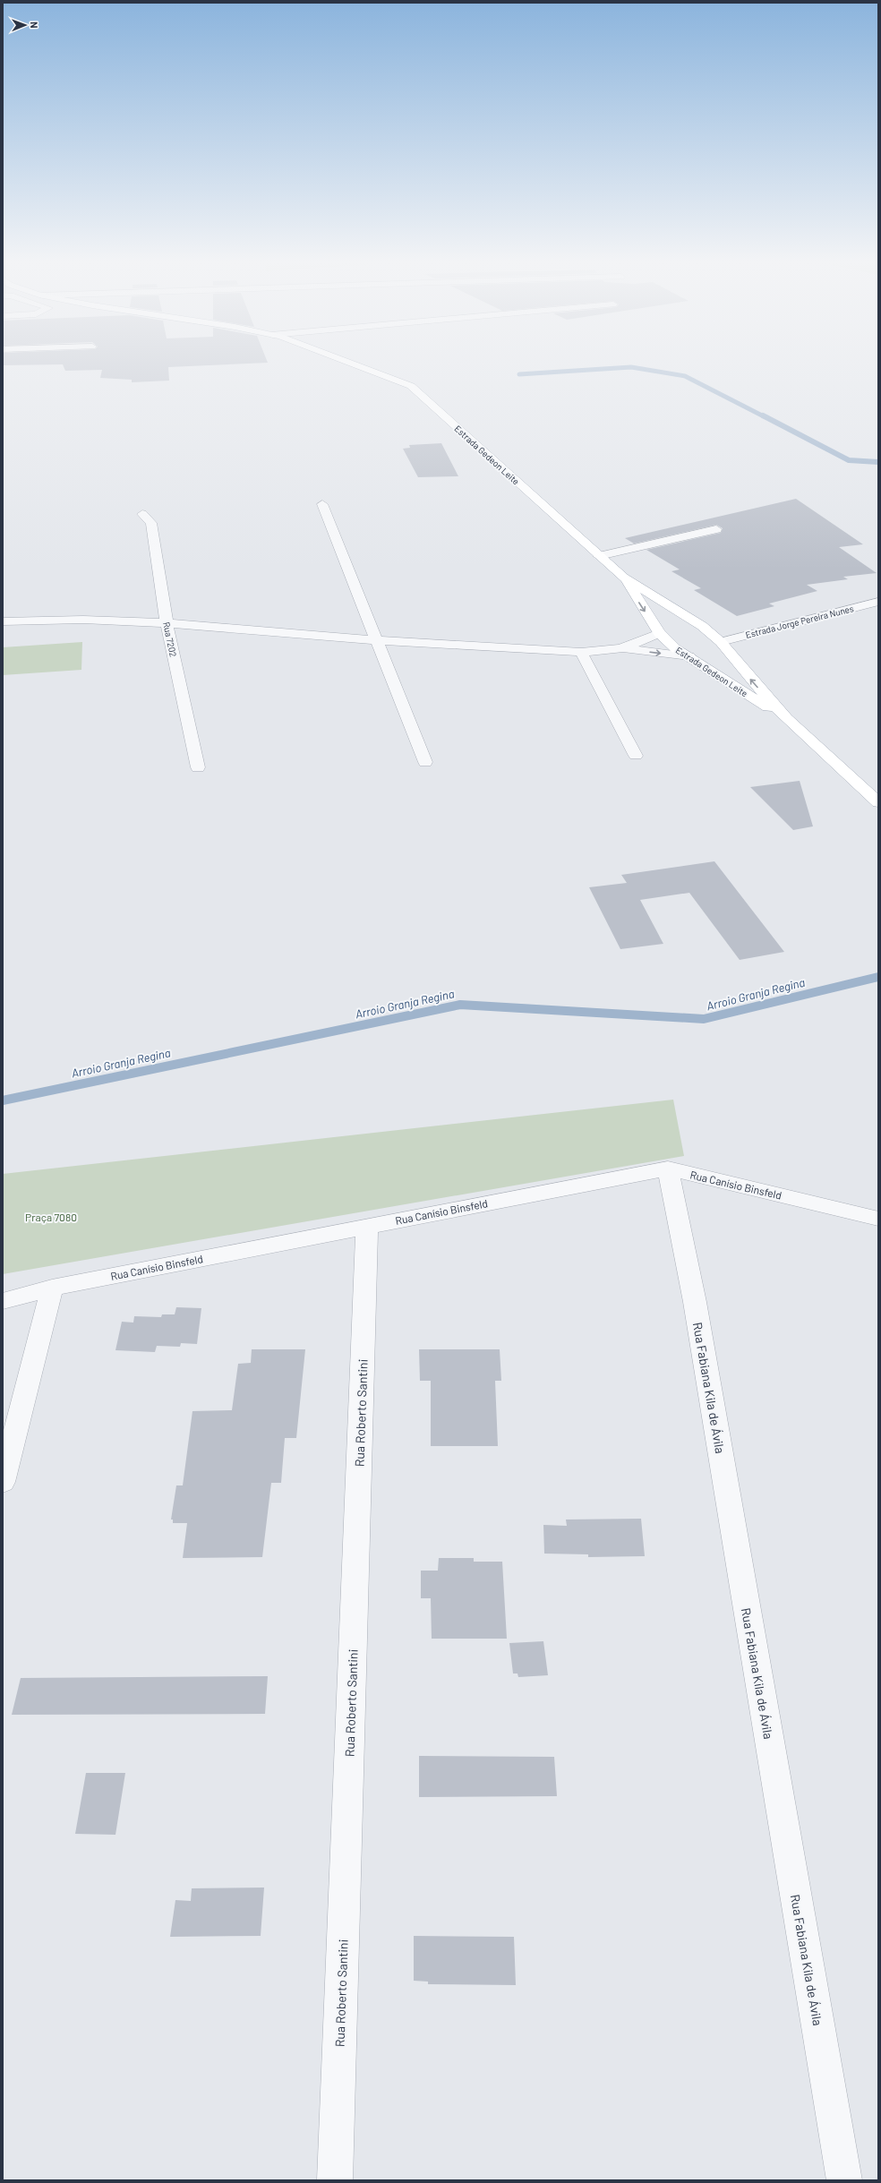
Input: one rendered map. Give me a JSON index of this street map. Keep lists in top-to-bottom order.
{
  "streets": {
    "main road": ["Estrada Gedeon Leite"],
    "street": [
      "Estrada Jorge Pereira Nunes",
      "Rua 7202",
      "Rua Canísio Binsfeld",
      "Rua Fabiana Kila de Ávila",
      "Rua Roberto Santini"
    ]
  },
  "crossings": [
    ["Estrada Gedeon Leite", "Estrada Jorge Pereira Nunes"],
    ["Rua Canísio Binsfeld", "Rua Fabiana Kila de Ávila"],
    ["Rua Canísio Binsfeld", "Rua Roberto Santini"]
  ],
  "water": ["Arroio Granja Regina"],
  "parks": ["Praça 7080"],
  "north": "right"
}
